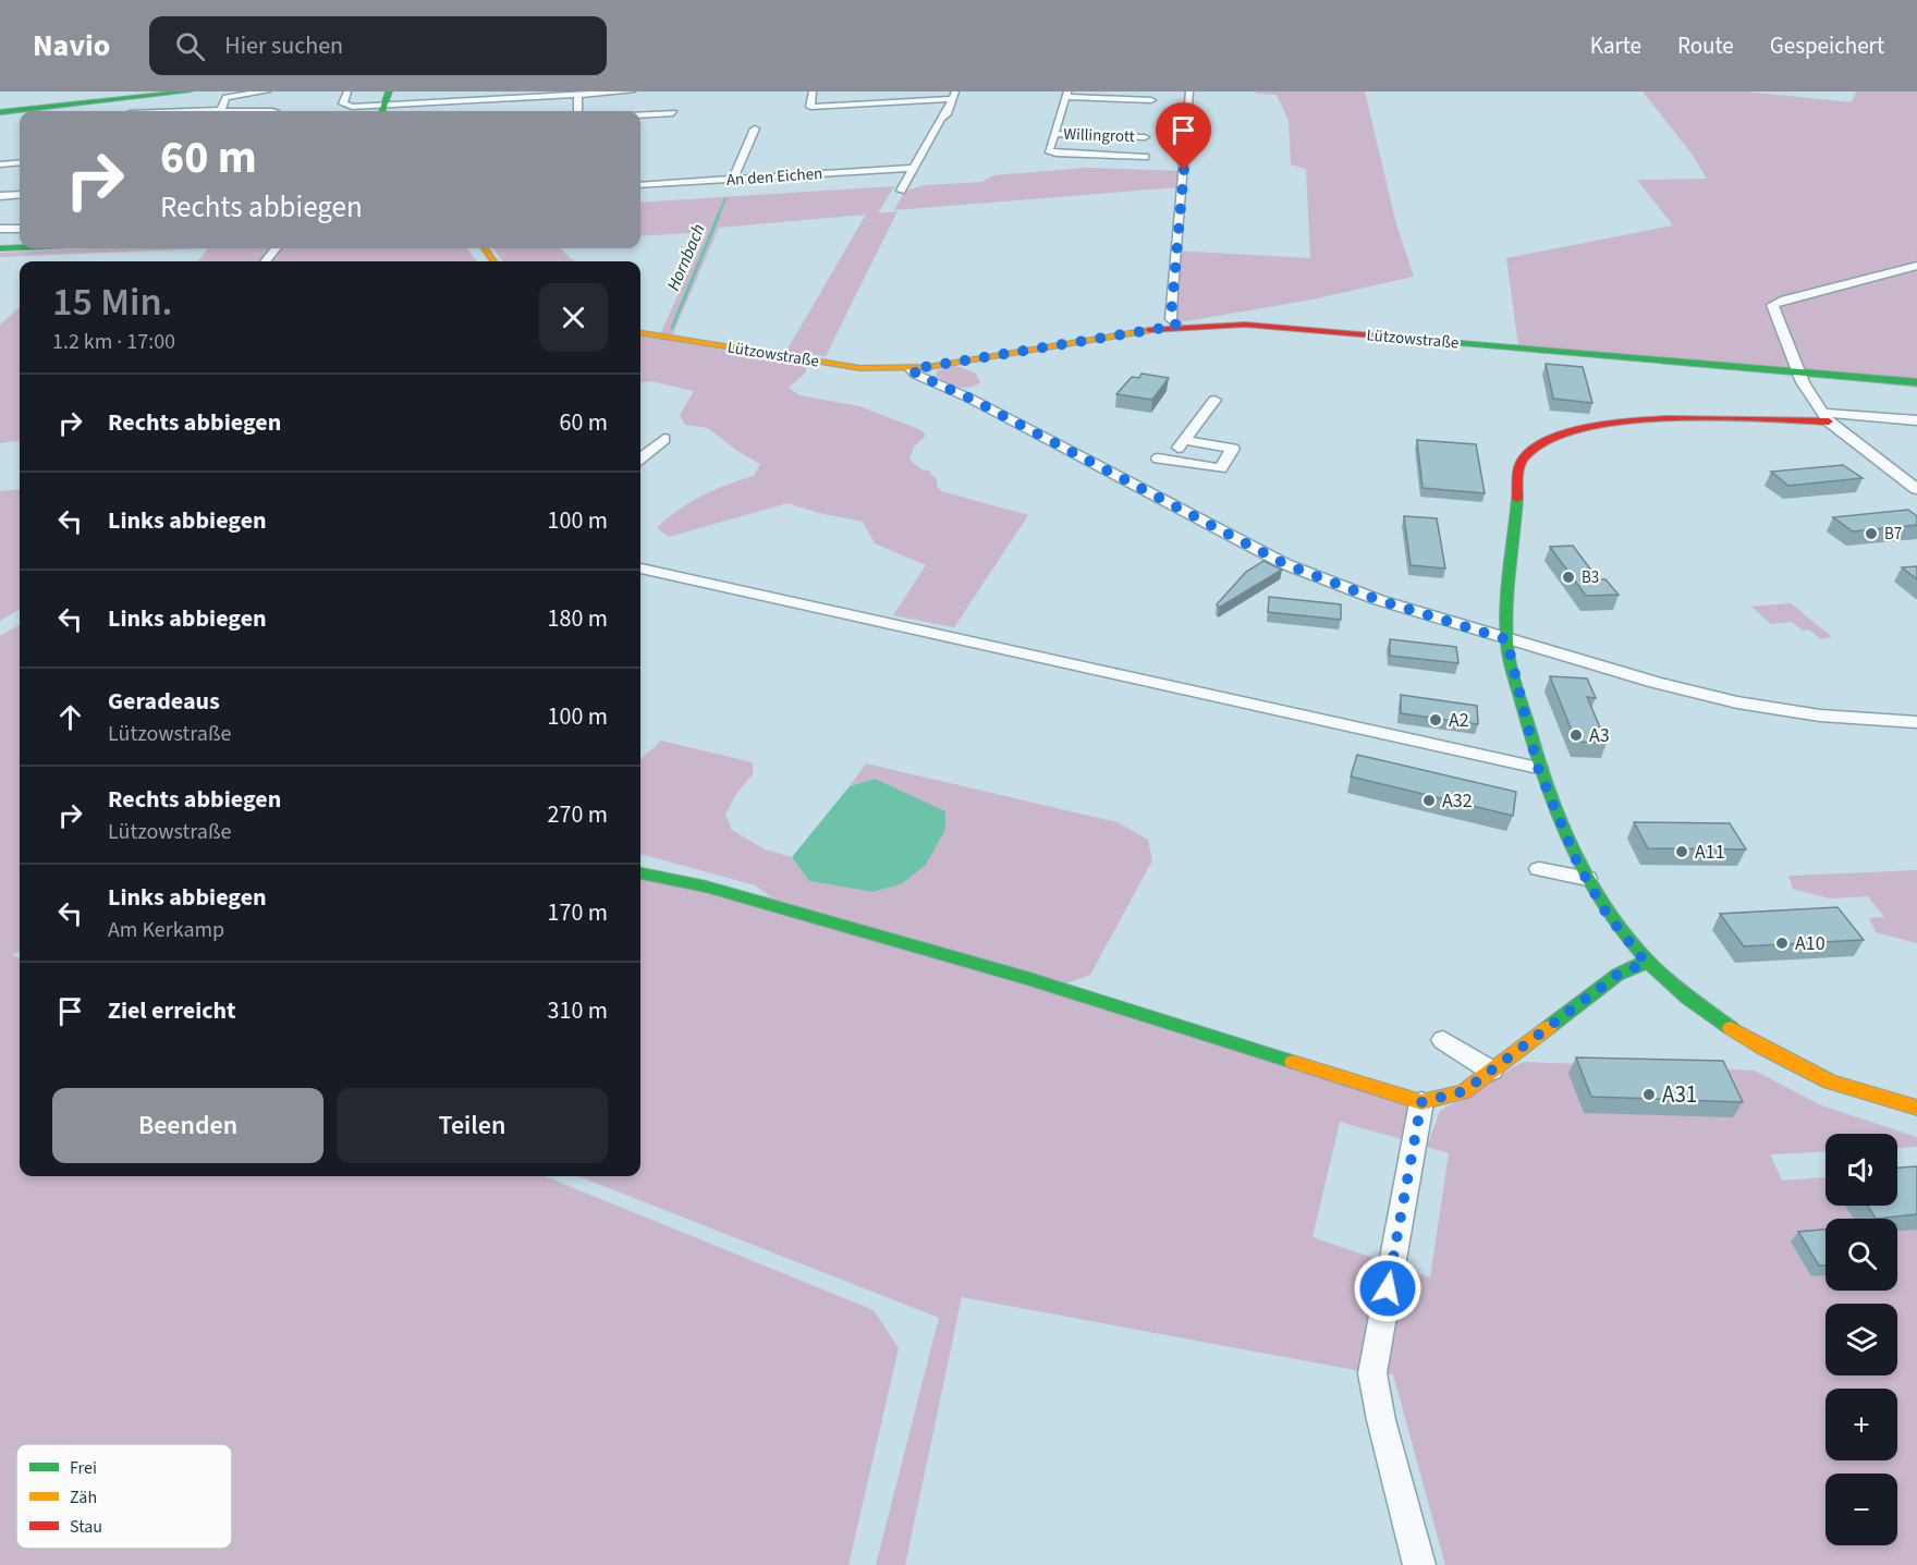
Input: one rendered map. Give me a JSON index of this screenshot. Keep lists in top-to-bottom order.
{
  "streets": {
    "street": ["Willingrott", "An den Eichen", "Lützowstraße"]
  },
  "water": ["Hornbach"],
  "places": [
    "B7",
    "B3",
    "A2",
    "A3",
    "A32",
    "A11",
    "A10",
    "A31"
  ],
  "legend": ["Frei", "Zäh", "Stau"],
  "page": {
    "header": "Navio",
    "search": "Hier suchen",
    "nav": ["Karte", "Route", "Gespeichert"],
    "turn": ["60 m", "Rechts abbiegen"],
    "heading": ["15 Min.", "1.2 km · 17:00"],
    "list": [
      {
        "name": "Rechts abbiegen",
        "value": "60 m"
      },
      {
        "name": "Links abbiegen",
        "value": "100 m"
      },
      {
        "name": "Links abbiegen",
        "value": "180 m"
      },
      {
        "name": "Geradeaus",
        "note": "Lützowstraße",
        "value": "100 m"
      },
      {
        "name": "Rechts abbiegen",
        "note": "Lützowstraße",
        "value": "270 m"
      },
      {
        "name": "Links abbiegen",
        "note": "Am Kerkamp",
        "value": "170 m"
      },
      {
        "name": "Ziel erreicht",
        "value": "310 m"
      }
    ],
    "buttons": ["Beenden", "Teilen"],
    "map_buttons": ["+", "−"]
  }
}
